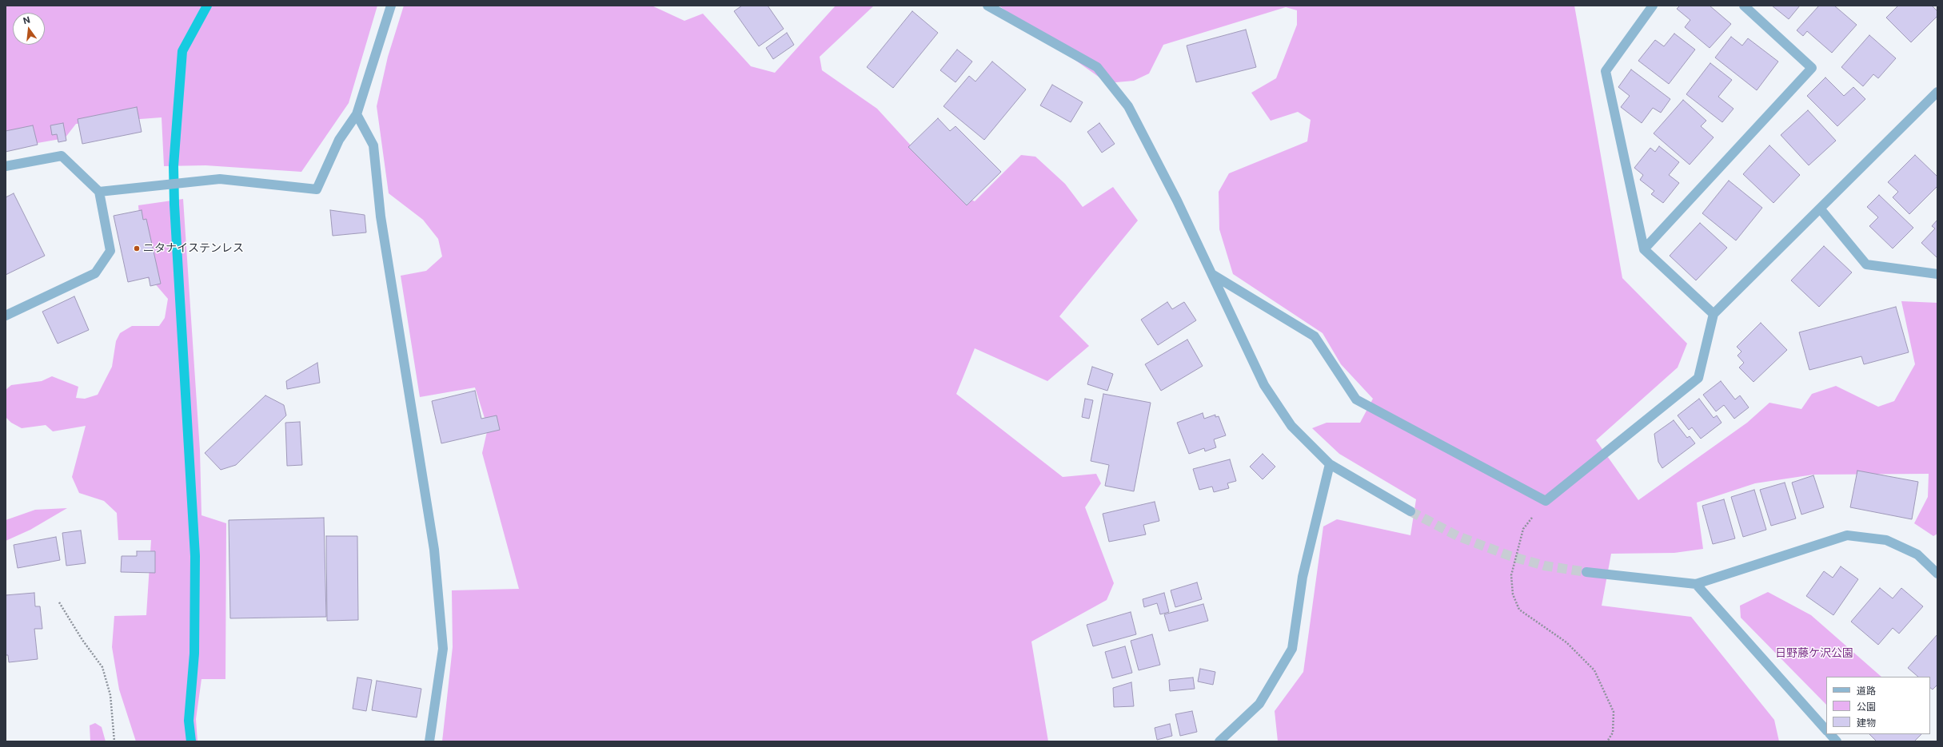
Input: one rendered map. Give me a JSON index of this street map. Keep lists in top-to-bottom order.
{
  "parks": ["日野藤ケ沢公園"],
  "places": ["ニタナイステンレス"],
  "legend": ["道路", "公園", "建物"],
  "north": "top"
}
